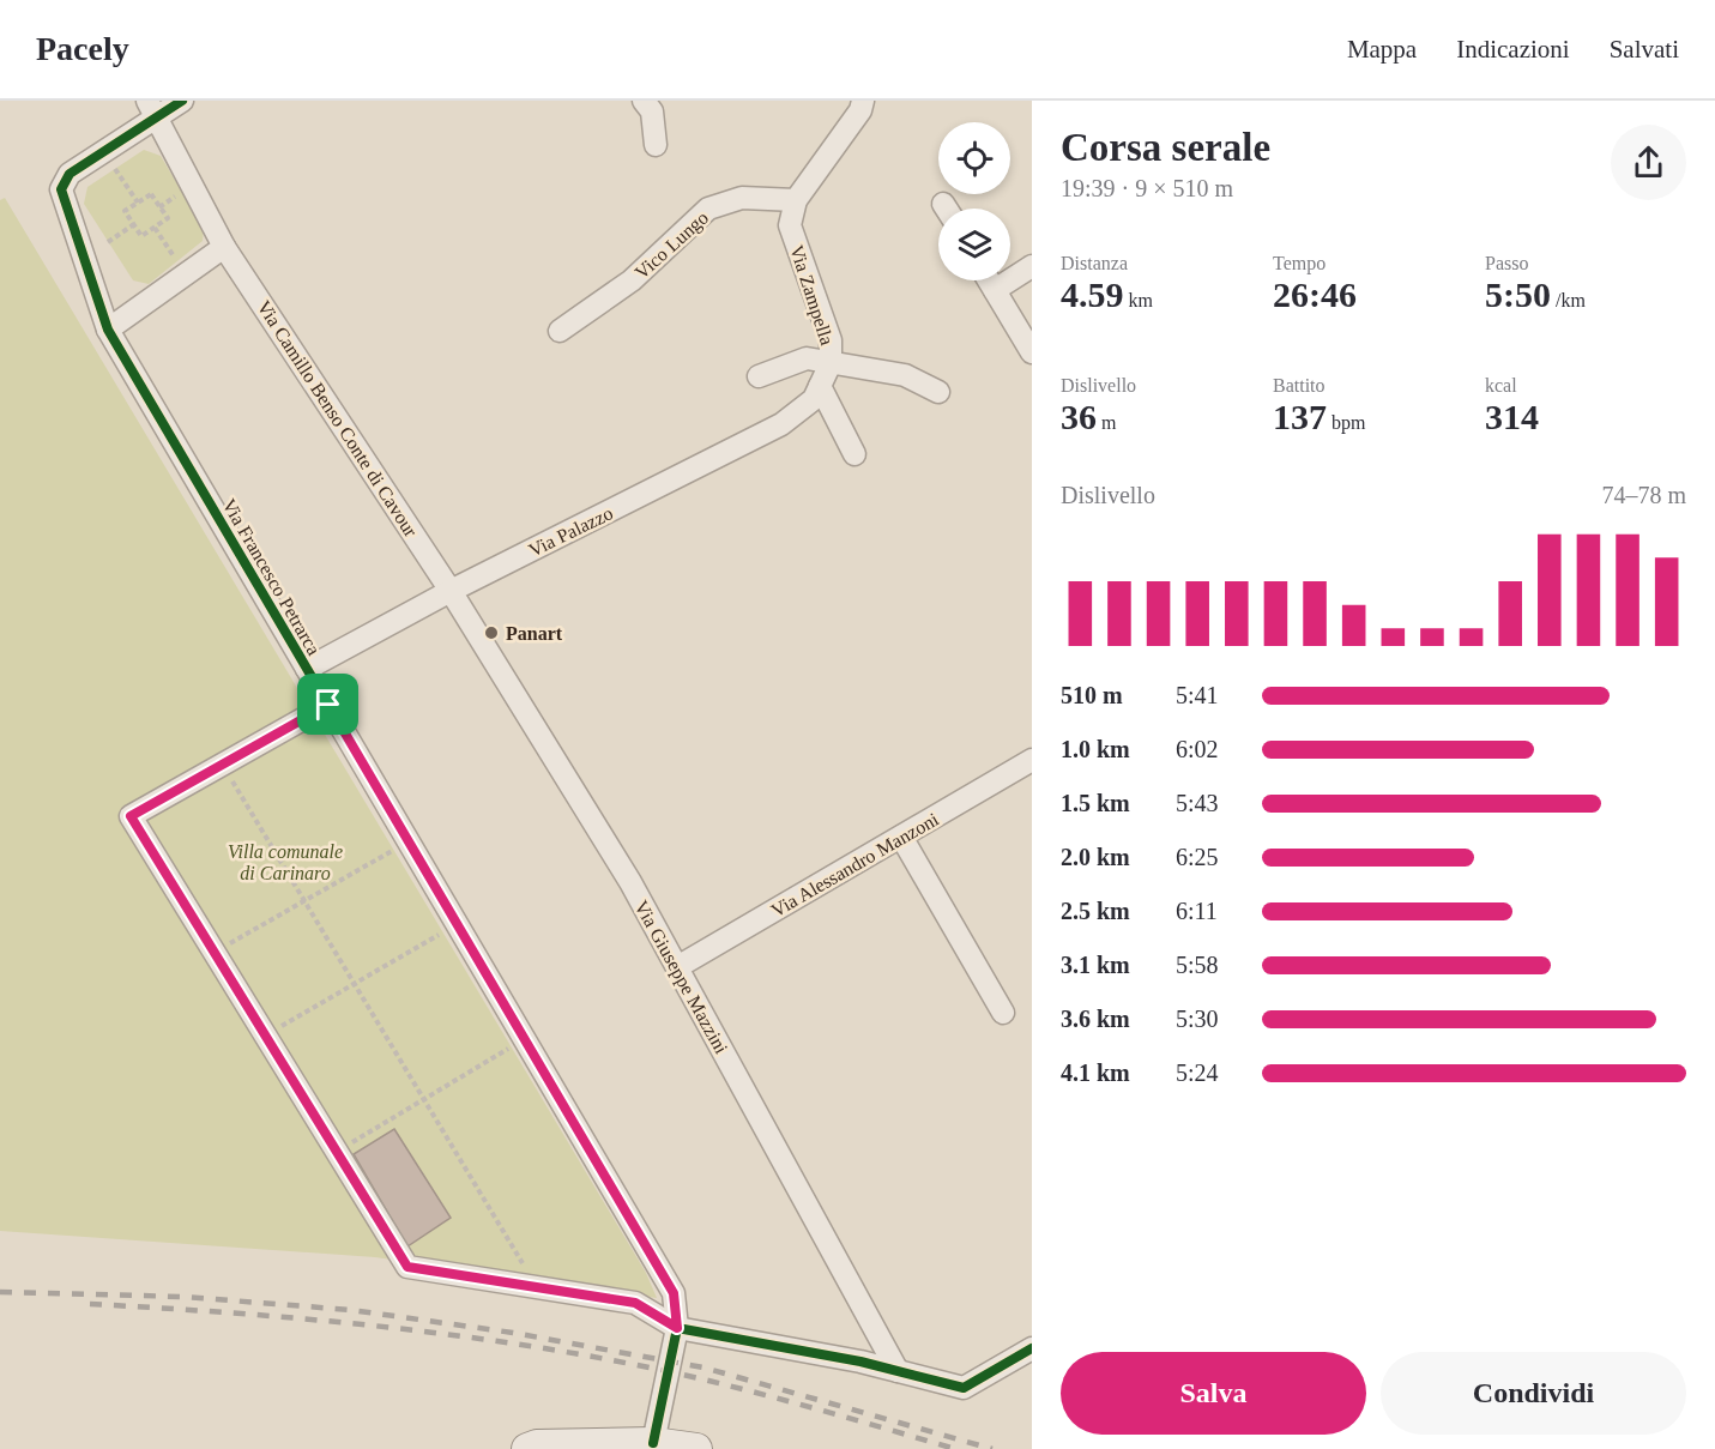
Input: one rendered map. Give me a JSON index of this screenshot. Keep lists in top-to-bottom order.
{
  "streets": {
    "street": [
      "Vico Lungo",
      "Via Zampella",
      "Via Camillo Benso Conte di Cavour",
      "Via Palazzo",
      "Via Francesco Petrarca",
      "Via Alessandro Manzoni",
      "Via Giuseppe Mazzini"
    ]
  },
  "crossings": [
    ["Vico Lungo", "Via Zampella"],
    ["Via Zampella", "Via Palazzo"],
    ["Via Camillo Benso Conte di Cavour", "Via Palazzo"],
    ["Via Camillo Benso Conte di Cavour", "Via Francesco Petrarca"],
    ["Via Camillo Benso Conte di Cavour", "Via Giuseppe Mazzini"],
    ["Via Palazzo", "Via Francesco Petrarca"],
    ["Via Palazzo", "Via Giuseppe Mazzini"],
    ["Via Alessandro Manzoni", "Via Giuseppe Mazzini"]
  ],
  "parks": ["Villa comunale di Carinaro"],
  "places": ["Panart"],
  "page": {
    "header": "Pacely",
    "nav": ["Mappa", "Indicazioni", "Salvati"],
    "heading": ["Corsa serale", "19:39 · 9 × 510 m"],
    "stats": [
      ["Distanza", "4.59 km"],
      ["Tempo", "26:46"],
      ["Passo", "5:50 /km"],
      ["Dislivello", "36 m"],
      ["Battito", "137 bpm"],
      ["kcal", "314"]
    ],
    "chart": ["Dislivello", "74–78 m"],
    "list": [
      {
        "name": "510 m",
        "note": "5:41"
      },
      {
        "name": "1.0 km",
        "note": "6:02"
      },
      {
        "name": "1.5 km",
        "note": "5:43"
      },
      {
        "name": "2.0 km",
        "note": "6:25"
      },
      {
        "name": "2.5 km",
        "note": "6:11"
      },
      {
        "name": "3.1 km",
        "note": "5:58"
      },
      {
        "name": "3.6 km",
        "note": "5:30"
      },
      {
        "name": "4.1 km",
        "note": "5:24"
      }
    ],
    "buttons": ["Salva", "Condividi"]
  }
}
